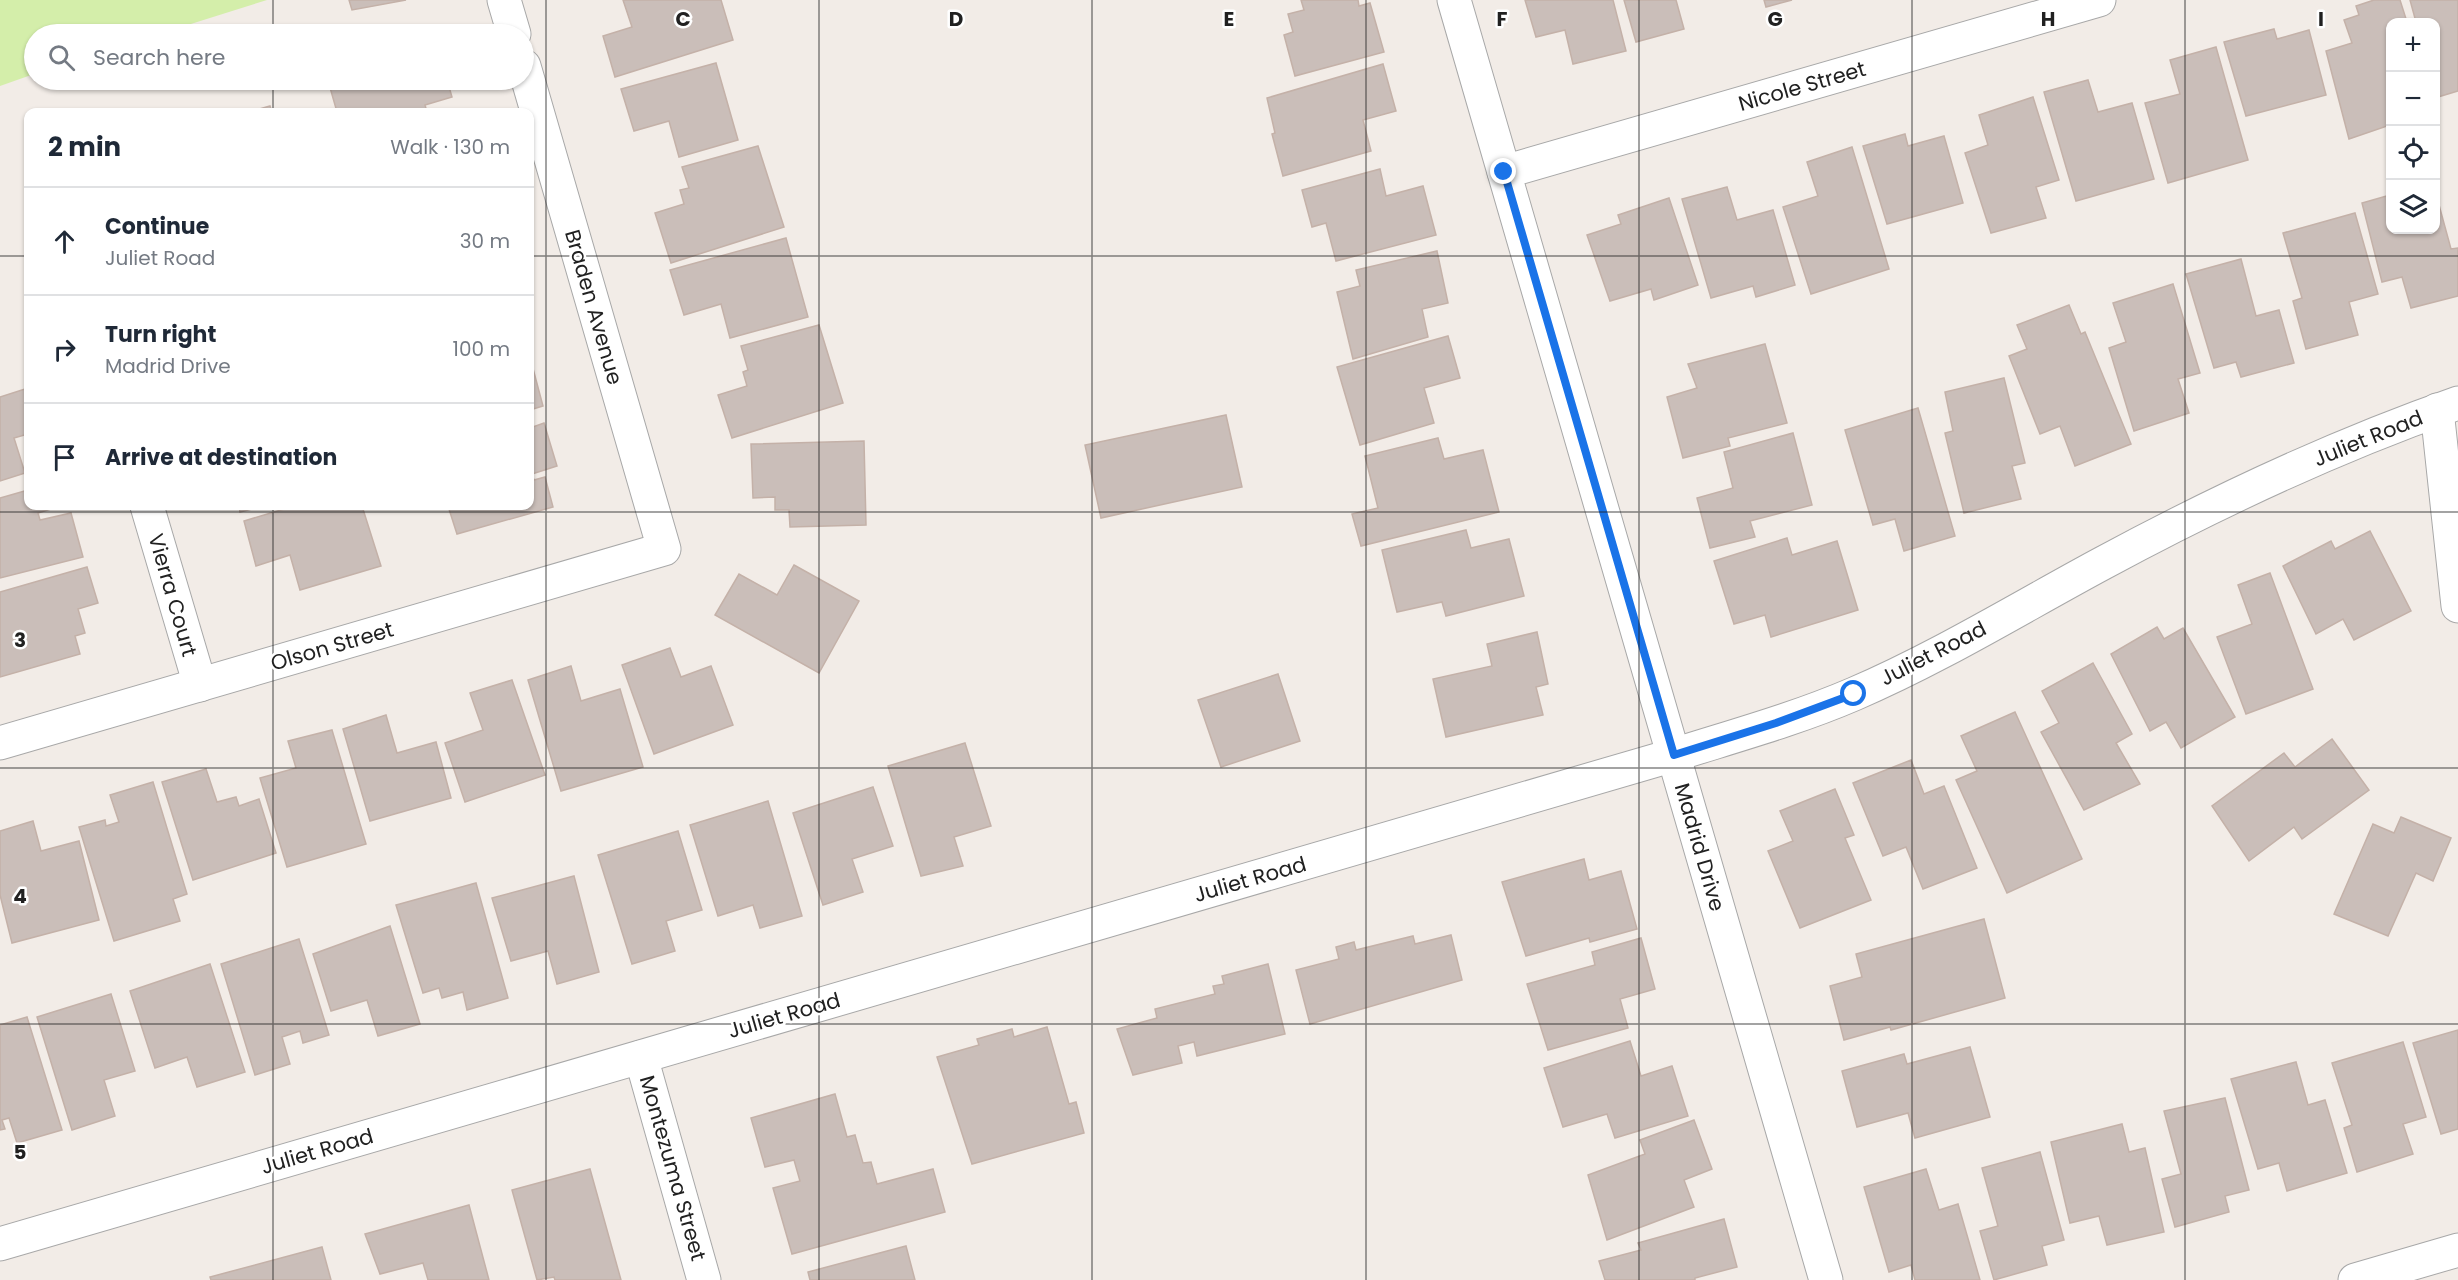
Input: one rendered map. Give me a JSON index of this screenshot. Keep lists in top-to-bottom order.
{
  "streets": {
    "street": [
      "Nicole Street",
      "Braden Avenue",
      "Juliet Road",
      "Vierra Court",
      "Olson Street",
      "Madrid Drive",
      "Montezuma Street"
    ]
  },
  "crossings": [
    ["Nicole Street", "Madrid Drive"],
    ["Braden Avenue", "Olson Street"],
    ["Juliet Road", "Madrid Drive"],
    ["Juliet Road", "Montezuma Street"],
    ["Vierra Court", "Olson Street"]
  ],
  "page": {
    "map_buttons": ["+", "−"],
    "search": "Search here",
    "heading": ["2 min", "Walk · 130 m"],
    "list": [
      ["Continue", "Juliet Road", "30 m"],
      ["Turn right", "Madrid Drive", "100 m"],
      "Arrive at destination"
    ]
  },
  "grid": {
    "columns": [
      "C",
      "D",
      "E",
      "F",
      "G",
      "H",
      "I"
    ],
    "rows": ["3", "4", "5"]
  }
}
